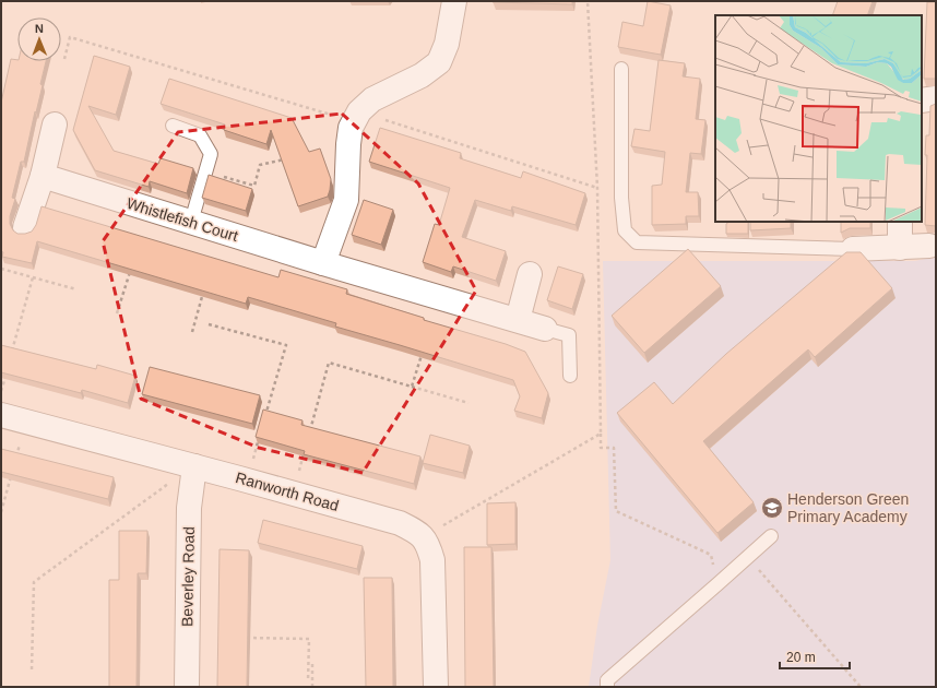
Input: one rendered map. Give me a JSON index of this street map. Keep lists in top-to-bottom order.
{
  "streets": {
    "street": ["Whistlefish Court", "Ranworth Road", "Beverley Road"]
  },
  "crossings": [
    ["Ranworth Road", "Beverley Road"]
  ],
  "places": {
    "school or university": ["Henderson Green Primary Academy"]
  },
  "scale_bar": "20 m",
  "north": "top"
}
